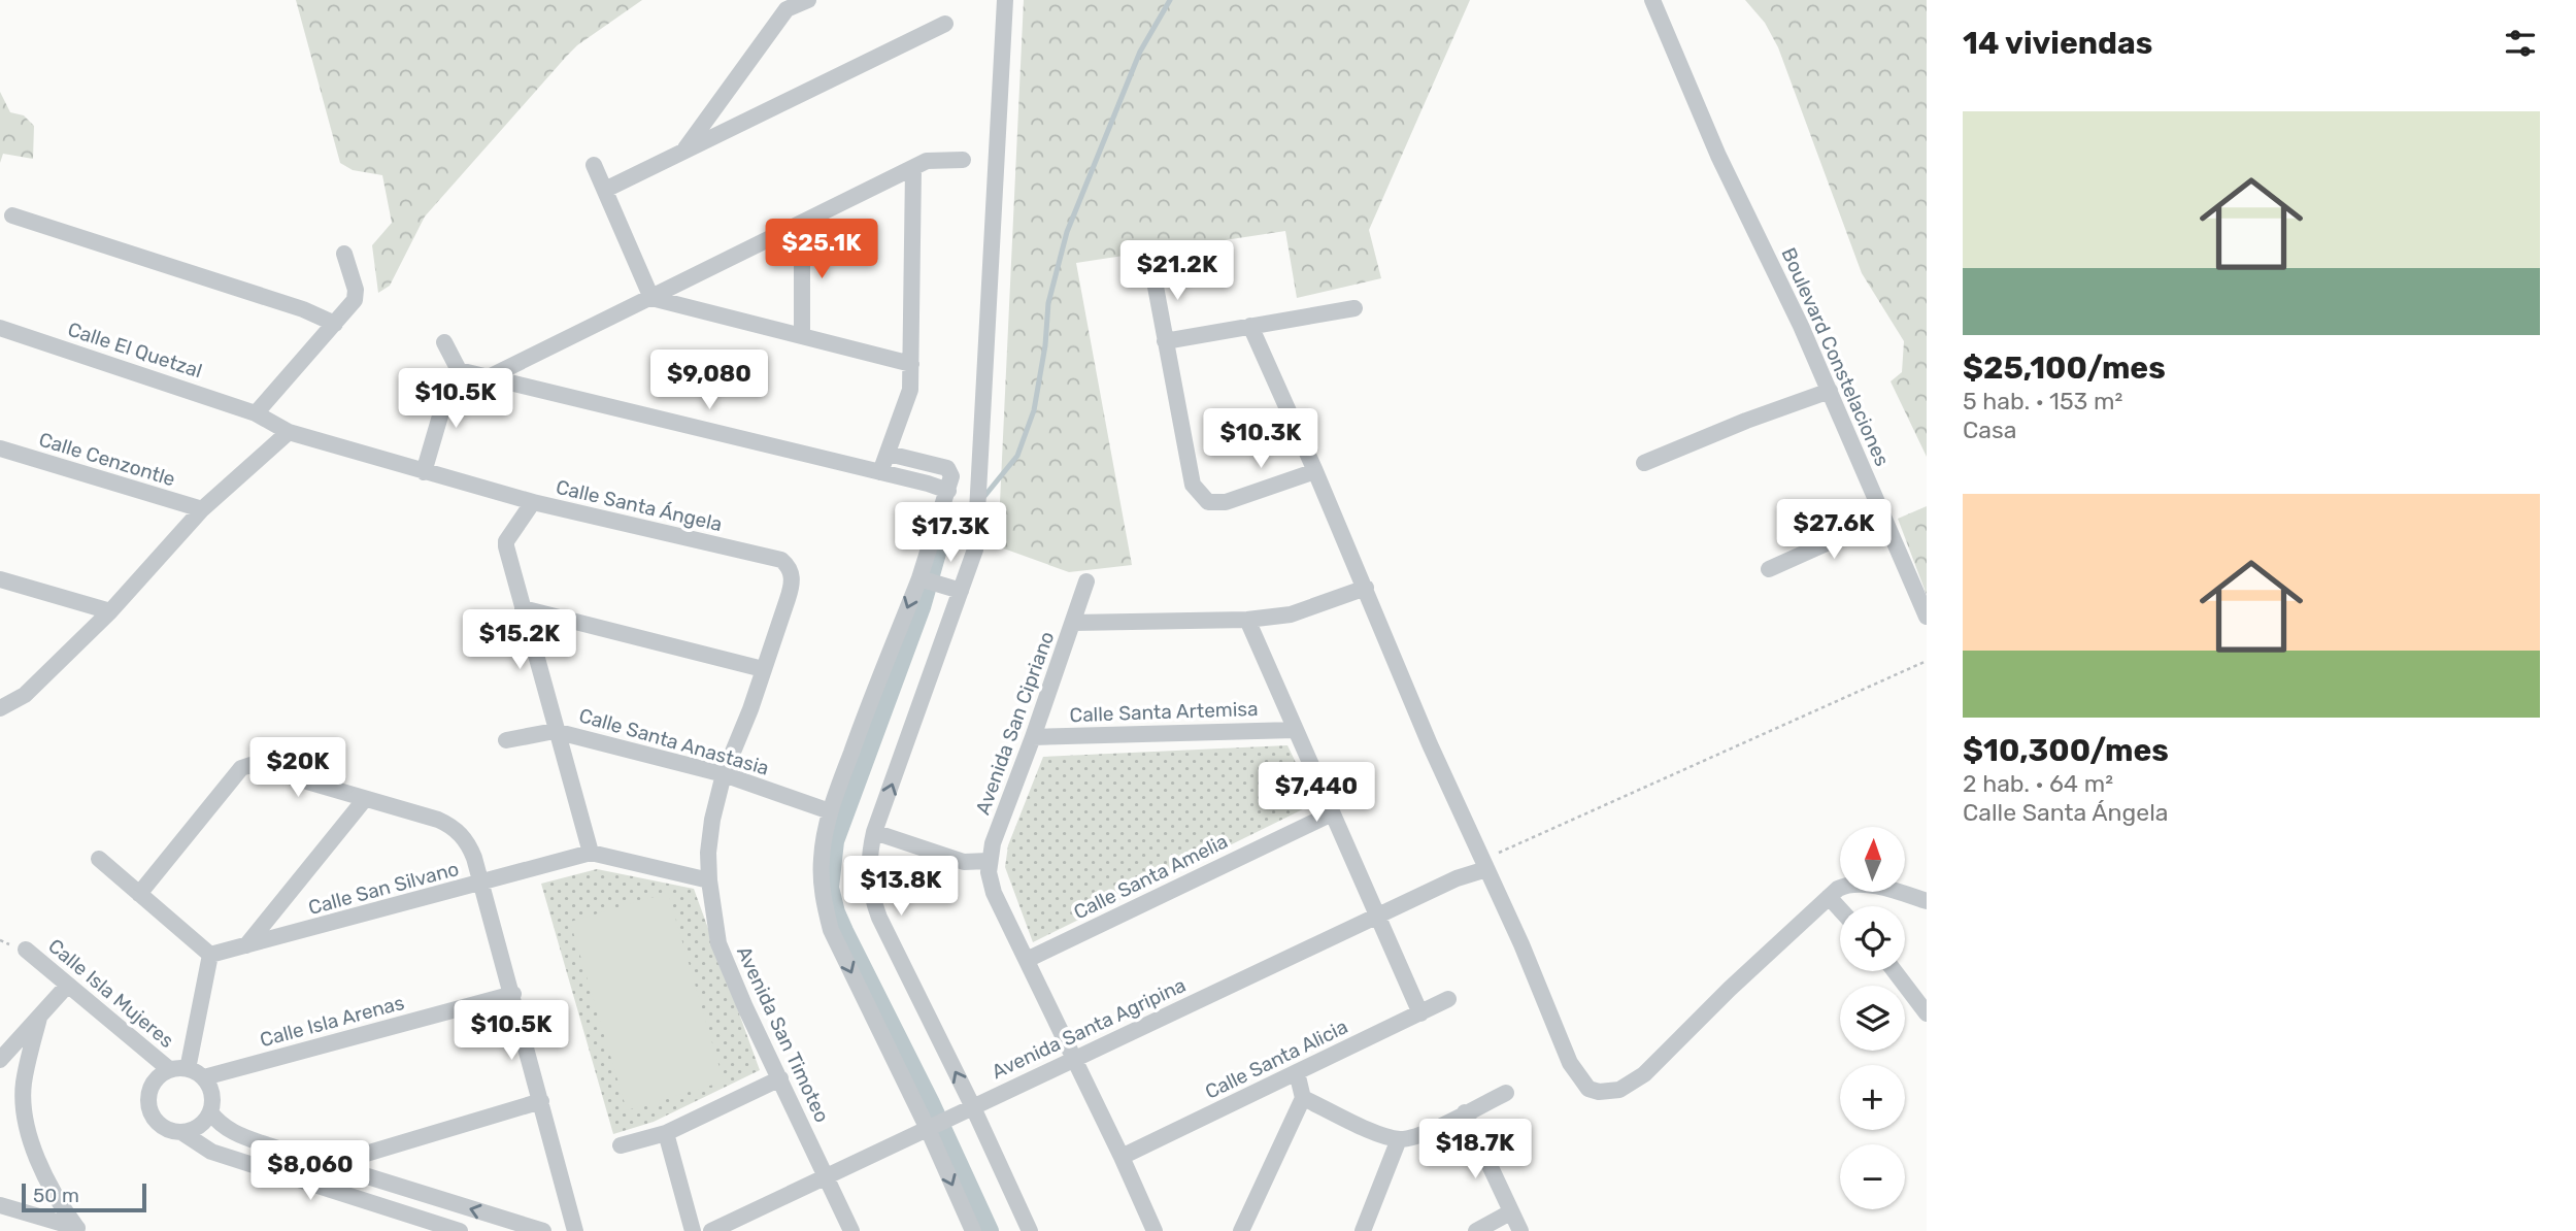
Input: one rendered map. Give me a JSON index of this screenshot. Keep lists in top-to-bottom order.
{
  "streets": {
    "street": [
      "Calle El Quetzal",
      "Boulevard Constelaciones",
      "Calle Cenzontle",
      "Calle Santa Ángela",
      "Calle Santa Artemisa",
      "Avenida San Cipriano",
      "Calle Santa Anastasia",
      "Calle Santa Amelia",
      "Calle San Silvano",
      "Calle Isla Mujeres",
      "Calle Isla Arenas",
      "Avenida Santa Agripina",
      "Avenida San Timoteo",
      "Calle Santa Alicia"
    ]
  },
  "crossings": [
    ["Calle El Quetzal", "Calle Santa Ángela"],
    ["Calle Santa Ángela", "Avenida San Timoteo"],
    ["Calle Santa Artemisa", "Avenida San Cipriano"],
    ["Avenida San Cipriano", "Calle Santa Amelia"],
    ["Avenida San Cipriano", "Avenida Santa Agripina"],
    ["Avenida San Cipriano", "Calle Santa Alicia"],
    ["Calle Santa Anastasia", "Avenida San Timoteo"],
    ["Calle San Silvano", "Avenida San Timoteo"],
    ["Calle Isla Mujeres", "Calle Isla Arenas"],
    ["Avenida Santa Agripina", "Avenida San Timoteo"]
  ],
  "scale_bar": "50 m",
  "north": "top",
  "page": {
    "heading": "14 viviendas",
    "list": [
      {
        "name": "$25,100/mes",
        "note": "5 hab. · 153 m² · Casa"
      },
      {
        "name": "$10,300/mes",
        "note": "2 hab. · 64 m² · Calle Santa Ángela"
      }
    ],
    "price": [
      "$25.1K",
      "$21.2K",
      "$9,080",
      "$10.5K",
      "$10.3K",
      "$27.6K",
      "$17.3K",
      "$15.2K",
      "$20K",
      "$7,440",
      "$13.8K",
      "$10.5K",
      "$18.7K",
      "$8,060"
    ],
    "map_buttons": ["+", "−"],
    "scale": "50 m"
  }
}
